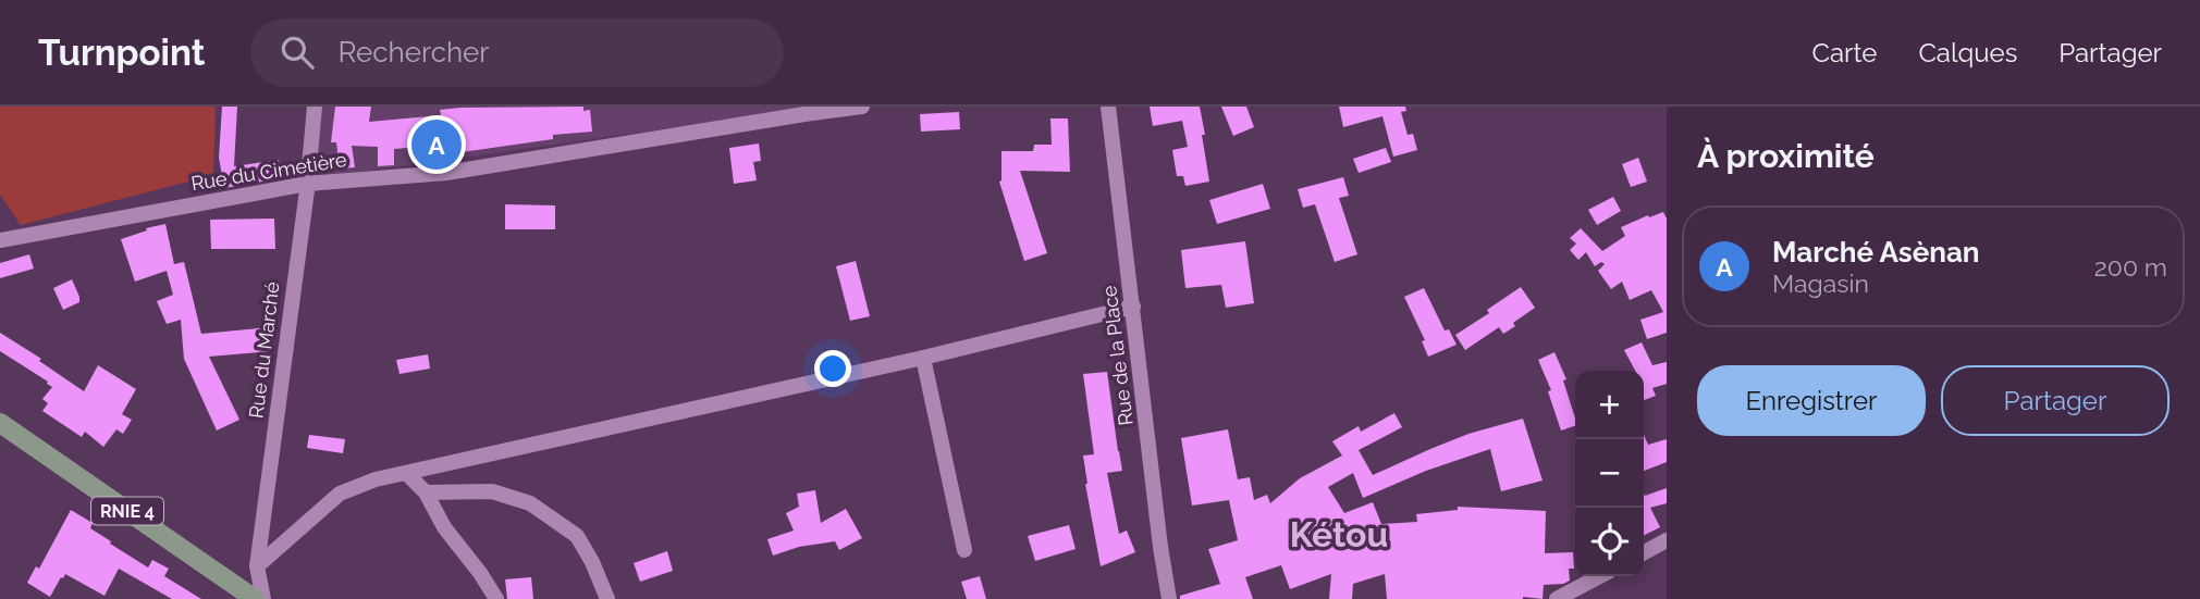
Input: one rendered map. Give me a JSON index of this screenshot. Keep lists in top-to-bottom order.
{
  "streets": {
    "main road": ["RNIE 4"],
    "street": ["Rue du Cimetière", "Rue du Marché", "Rue de la Place"]
  },
  "crossings": [
    ["Rue du Cimetière", "Rue du Marché"]
  ],
  "districts": ["Kétou"],
  "page": {
    "header": "Turnpoint",
    "search": "Rechercher",
    "nav": ["Carte", "Calques", "Partager"],
    "heading": "À proximité",
    "pins": "A",
    "list": [
      {
        "mark": "A",
        "name": "Marché Asènan",
        "note": "Magasin",
        "value": "200 m"
      }
    ],
    "buttons": ["Enregistrer", "Partager"],
    "map_buttons": ["+", "−"]
  }
}
